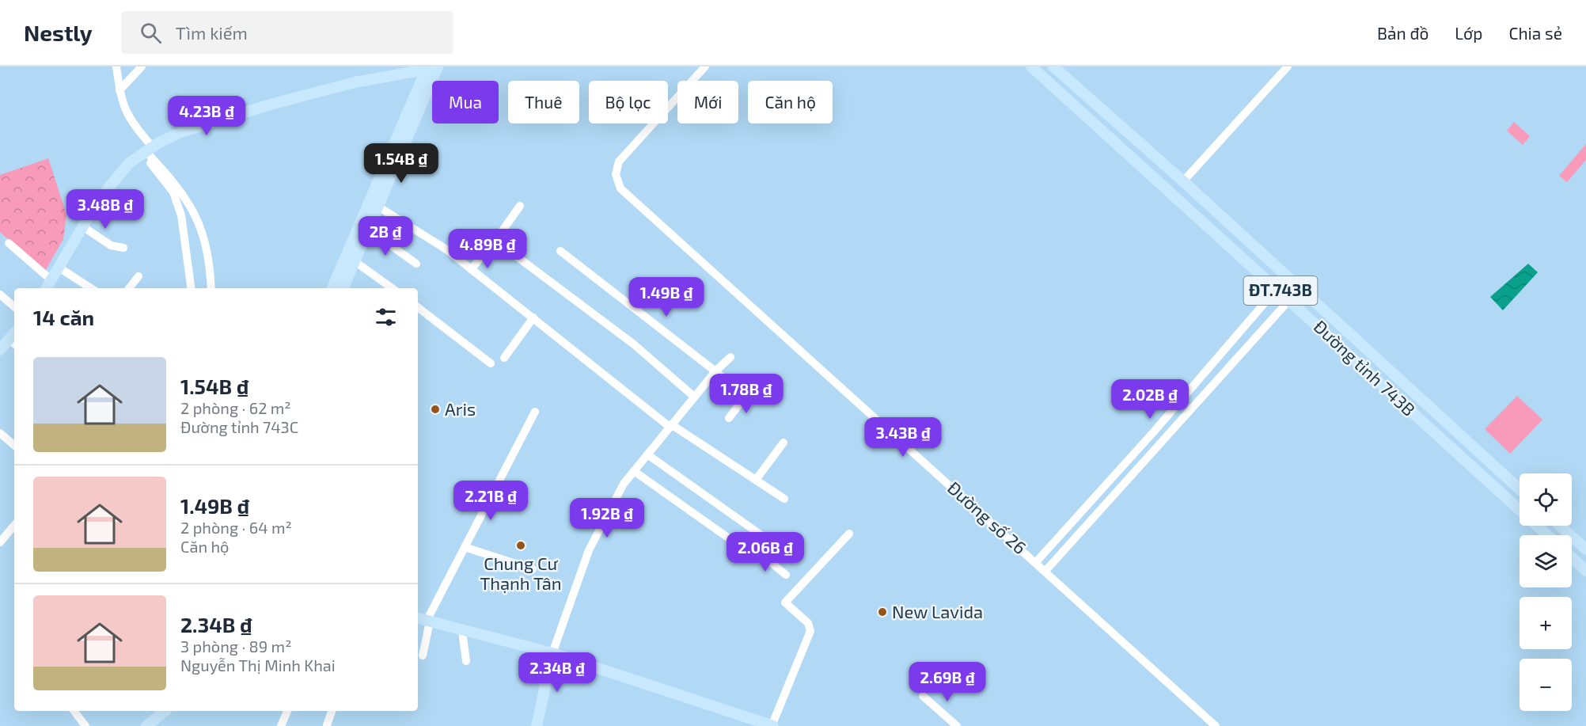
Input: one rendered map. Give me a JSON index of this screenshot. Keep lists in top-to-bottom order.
{
  "streets": {
    "main road": ["ĐT.743B", "Đường tỉnh 743B"],
    "street": ["Đường số 26"]
  },
  "places": ["Aris", "Chung Cư Thạnh Tân", "New Lavida"],
  "page": {
    "header": "Nestly",
    "search": "Tìm kiếm",
    "nav": ["Bản đồ", "Lớp", "Chia sẻ"],
    "chip": [
      "Mua",
      "Thuê",
      "Bộ lọc",
      "Mới",
      "Căn hộ"
    ],
    "price": [
      "4.23B ₫",
      "1.54B ₫",
      "3.48B ₫",
      "2B ₫",
      "4.89B ₫",
      "1.49B ₫",
      "1.78B ₫",
      "2.02B ₫",
      "3.43B ₫",
      "2.21B ₫",
      "1.92B ₫",
      "2.06B ₫",
      "2.34B ₫",
      "2.69B ₫"
    ],
    "heading": "14 căn",
    "list": [
      {
        "name": "1.54B ₫",
        "note": "2 phòng · 62 m² · Đường tỉnh 743C"
      },
      {
        "name": "1.49B ₫",
        "note": "2 phòng · 64 m² · Căn hộ"
      },
      {
        "name": "2.34B ₫",
        "note": "3 phòng · 89 m² · Nguyễn Thị Minh Khai"
      }
    ],
    "map_buttons": ["+", "−"]
  }
}
